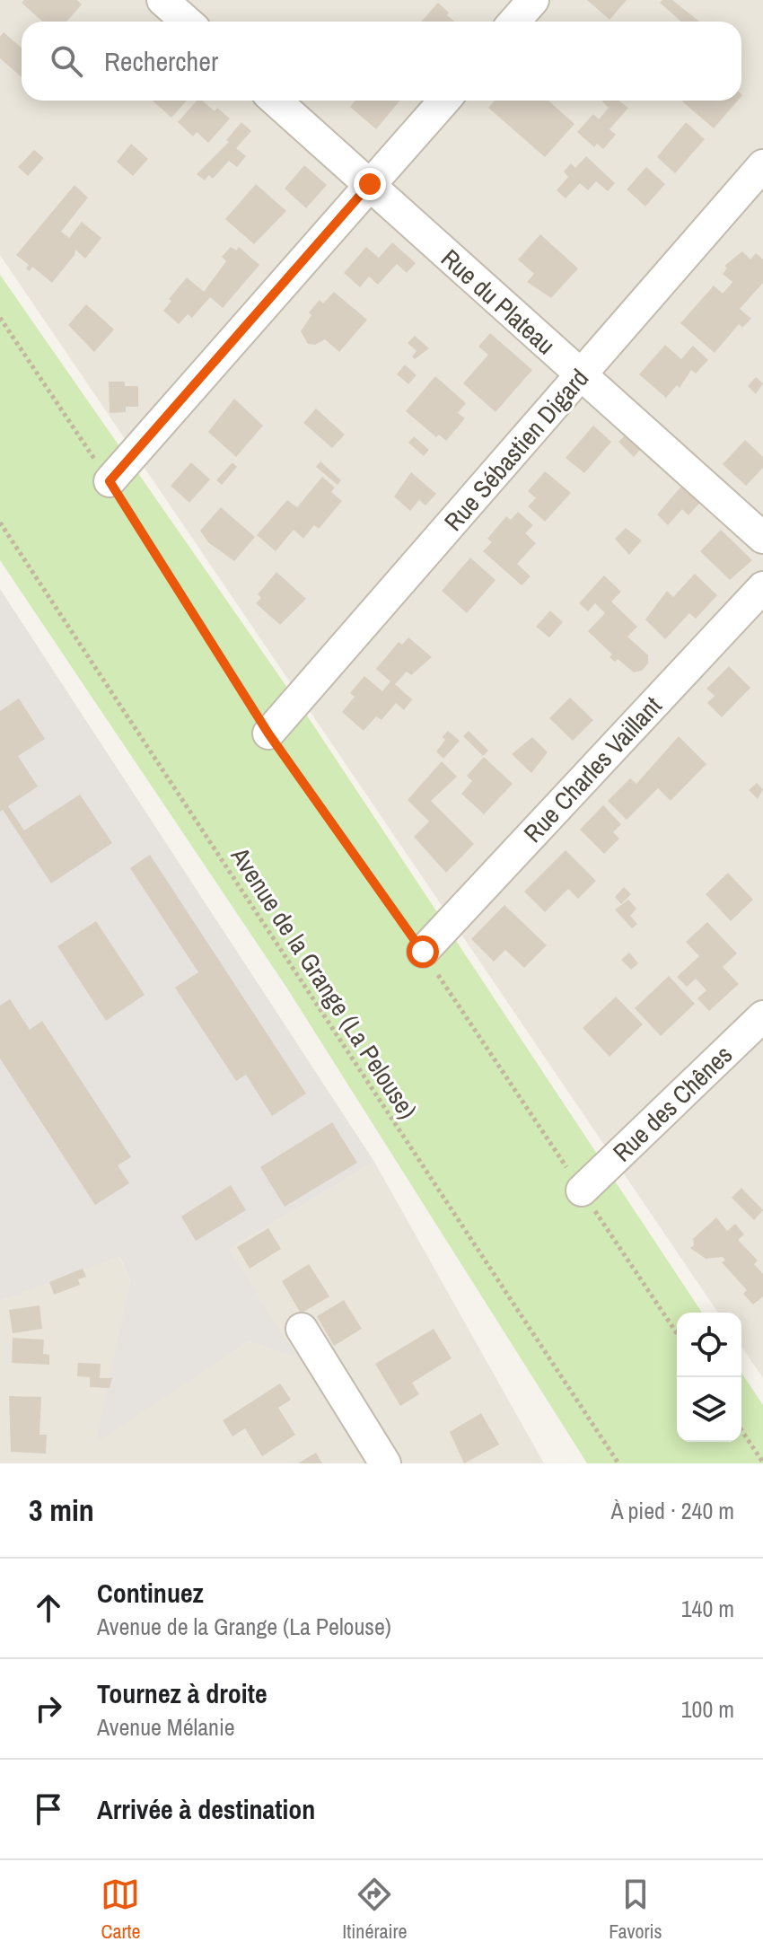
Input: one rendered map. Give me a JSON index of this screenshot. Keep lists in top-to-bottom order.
{
  "streets": {
    "street": [
      "Rue du Plateau",
      "Rue Sébastien Digard",
      "Rue Charles Vaillant",
      "Rue des Chênes"
    ],
    "path": ["Avenue de la Grange (La Pelouse)"]
  },
  "crossings": [
    ["Rue du Plateau", "Rue Sébastien Digard"]
  ],
  "page": {
    "search": "Rechercher",
    "heading": ["3 min", "À pied · 240 m"],
    "list": [
      ["Continuez", "Avenue de la Grange (La Pelouse)", "140 m"],
      ["Tournez à droite", "Avenue Mélanie", "100 m"],
      "Arrivée à destination"
    ],
    "nav": ["Carte", "Itinéraire", "Favoris"]
  }
}
